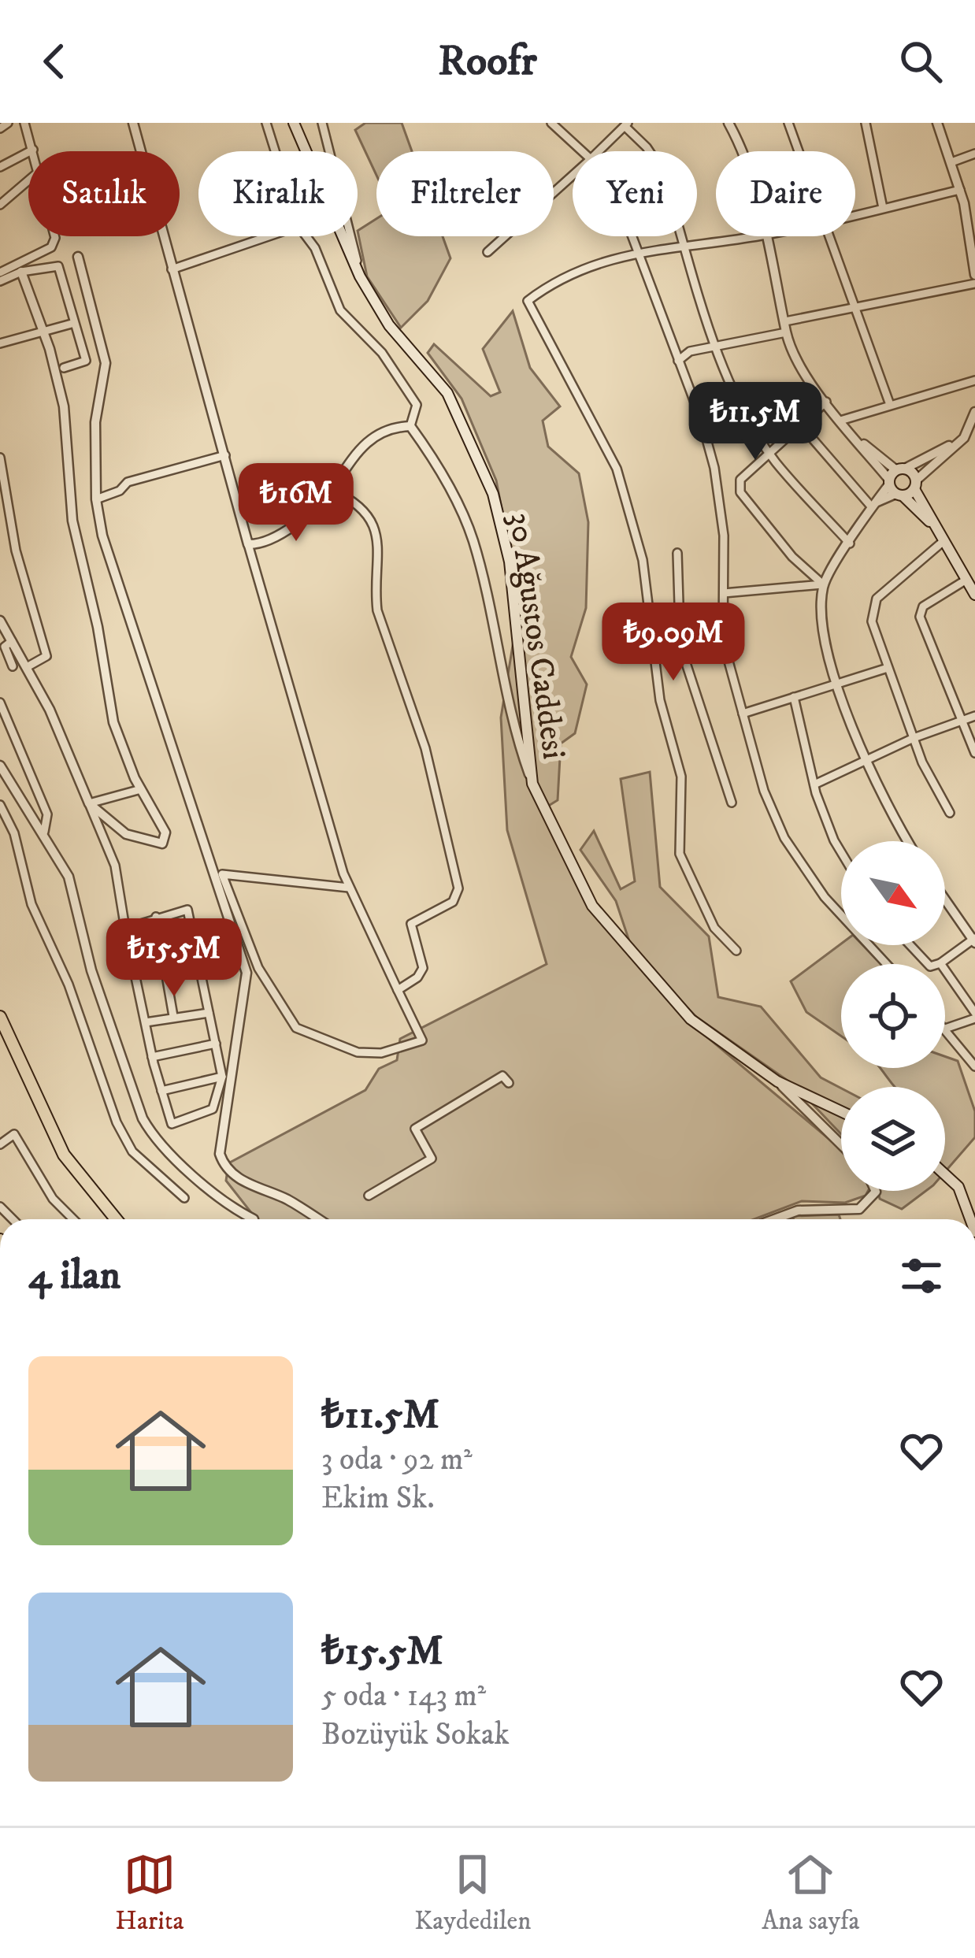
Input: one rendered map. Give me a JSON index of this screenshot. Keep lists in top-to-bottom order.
{
  "streets": {
    "main road": ["30 Ağustos Caddesi"]
  },
  "north": "bottom right",
  "page": {
    "header": "Roofr",
    "chip": [
      "Satılık",
      "Kiralık",
      "Filtreler",
      "Yeni",
      "Daire"
    ],
    "price": [
      "₺11.5M",
      "₺16M",
      "₺9.09M",
      "₺15.5M"
    ],
    "heading": "4 ilan",
    "list": [
      {
        "name": "₺11.5M",
        "note": "3 oda · 92 m² · Ekim Sk."
      },
      {
        "name": "₺15.5M",
        "note": "5 oda · 143 m² · Bozüyük Sokak"
      }
    ],
    "tabs": ["Harita", "Kaydedilen", "Ana sayfa"]
  }
}
